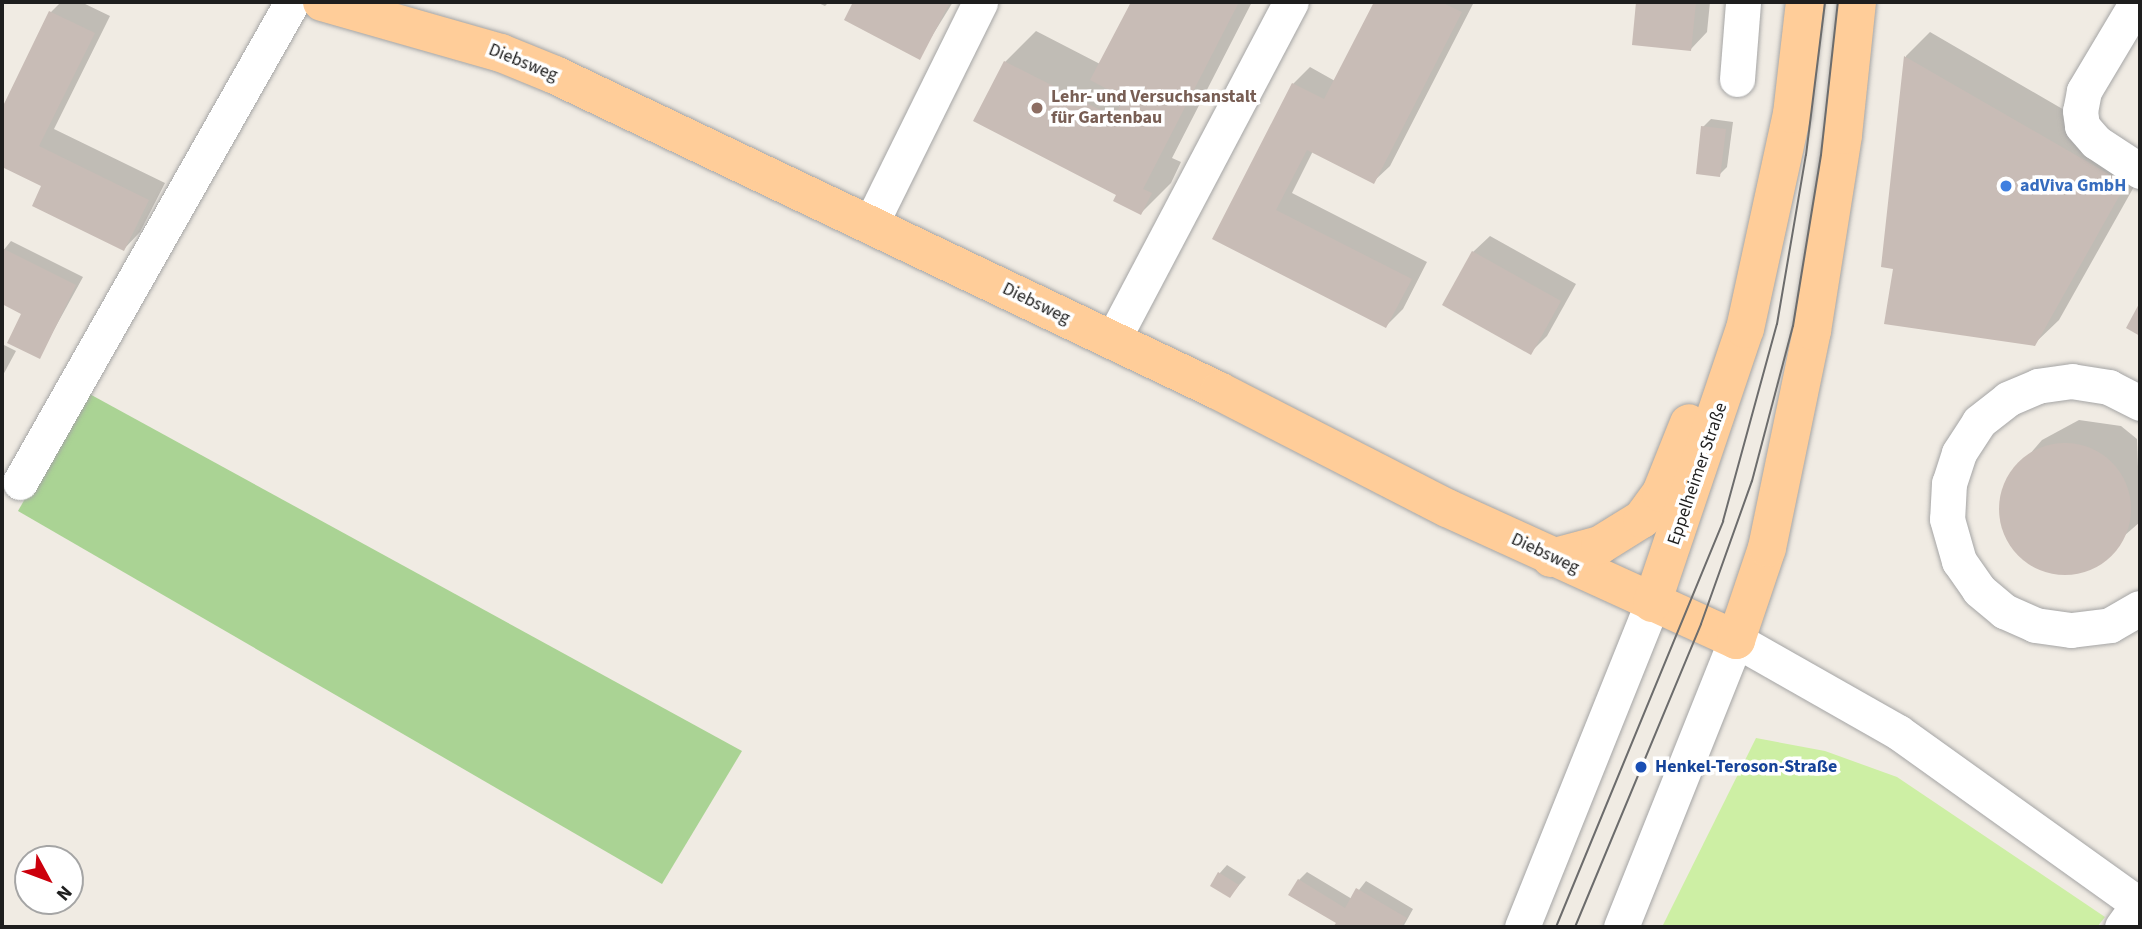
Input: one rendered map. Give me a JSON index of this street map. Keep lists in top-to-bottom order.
{
  "streets": {
    "main road": ["Diebsweg", "Eppelheimer Straße"]
  },
  "crossings": [
    ["Diebsweg", "Eppelheimer Straße"]
  ],
  "places": ["Lehr- und Versuchsanstalt für Gartenbau", "adViva GmbH", "Henkel-Teroson-Straße"],
  "north": "bottom right"
}
